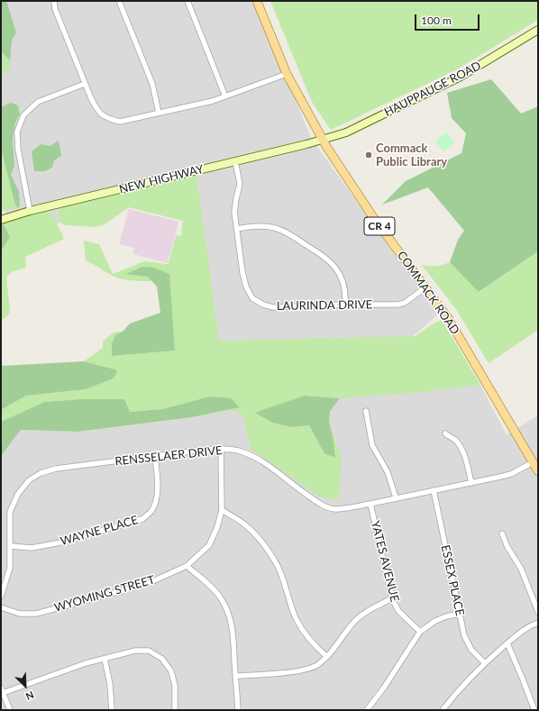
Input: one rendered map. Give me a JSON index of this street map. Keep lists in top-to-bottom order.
{
  "streets": {
    "main road": ["CR 4", "COMMACK ROAD"],
    "street": [
      "HAUPPAUGE ROAD",
      "NEW HIGHWAY",
      "LAURINDA DRIVE",
      "RENSSELAER DRIVE",
      "WAYNE PLACE",
      "YATES AVENUE",
      "ESSEX PLACE",
      "WYOMING STREET"
    ]
  },
  "crossings": [
    ["HAUPPAUGE ROAD", "NEW HIGHWAY"],
    ["HAUPPAUGE ROAD", "COMMACK ROAD"],
    ["NEW HIGHWAY", "COMMACK ROAD"],
    ["NEW HIGHWAY", "LAURINDA DRIVE"],
    ["COMMACK ROAD", "LAURINDA DRIVE"],
    ["COMMACK ROAD", "RENSSELAER DRIVE"],
    ["RENSSELAER DRIVE", "WAYNE PLACE"],
    ["RENSSELAER DRIVE", "YATES AVENUE"],
    ["RENSSELAER DRIVE", "ESSEX PLACE"],
    ["RENSSELAER DRIVE", "WYOMING STREET"]
  ],
  "places": ["Commack Public Library"],
  "scale_bar": "100 m",
  "north": "bottom right"
}
